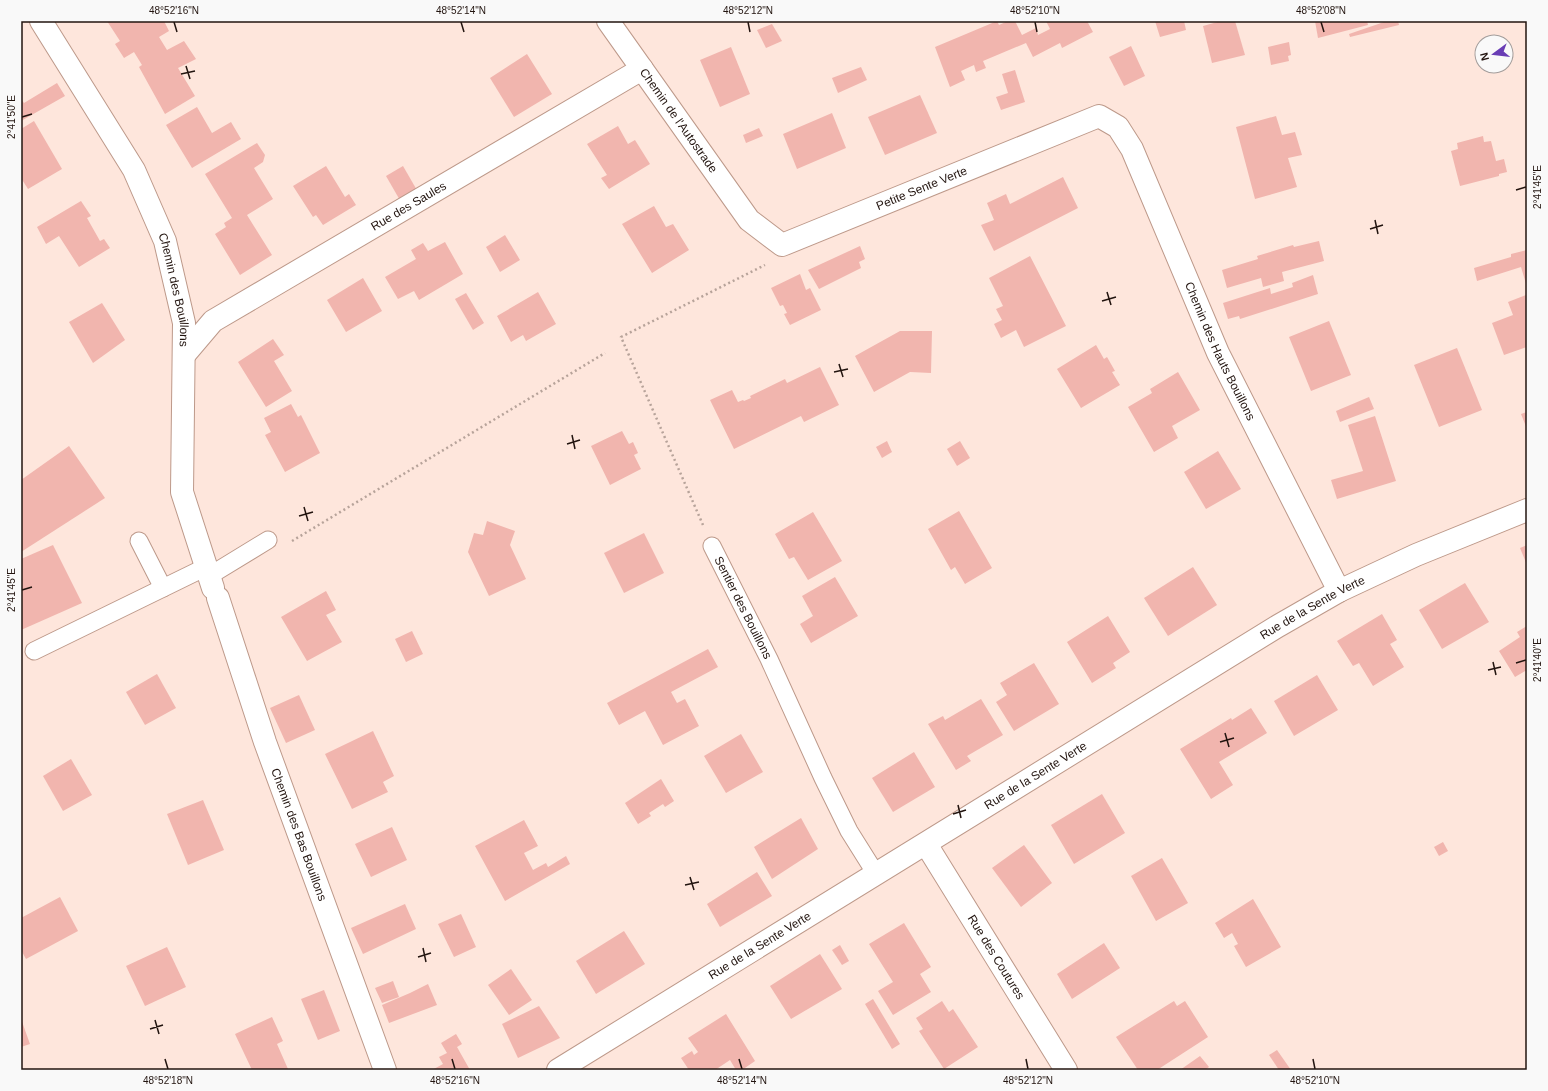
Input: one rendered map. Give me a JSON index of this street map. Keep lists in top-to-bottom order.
{
  "streets": {
    "street": [
      "Chemin de l'Autostrade",
      "Petite Sente Verte",
      "Rue des Saules",
      "Chemin des Bouillons",
      "Chemin des Hauts Bouillons",
      "Rue de la Sente Verte",
      "Chemin des Bas Bouillons",
      "Rue des Coutures"
    ],
    "lane": ["Sentier des Bouillons"]
  },
  "crossings": [
    ["Chemin de l'Autostrade", "Petite Sente Verte"],
    ["Chemin de l'Autostrade", "Rue des Saules"],
    ["Chemin de l'Autostrade", "Sentier des Bouillons"],
    ["Petite Sente Verte", "Chemin des Hauts Bouillons"],
    ["Petite Sente Verte", "Sentier des Bouillons"],
    ["Rue des Saules", "Chemin des Bouillons"],
    ["Chemin des Bouillons", "Chemin des Bas Bouillons"],
    ["Chemin des Hauts Bouillons", "Rue de la Sente Verte"],
    ["Sentier des Bouillons", "Rue de la Sente Verte"],
    ["Rue de la Sente Verte", "Rue des Coutures"]
  ],
  "north": "left",
  "coordinates": [
    "48°52'16\"N",
    "48°52'14\"N",
    "48°52'12\"N",
    "48°52'10\"N",
    "48°52'08\"N",
    "2°41'50\"E",
    "2°41'45\"E",
    "2°41'40\"E",
    "48°52'18\"N"
  ]
}
